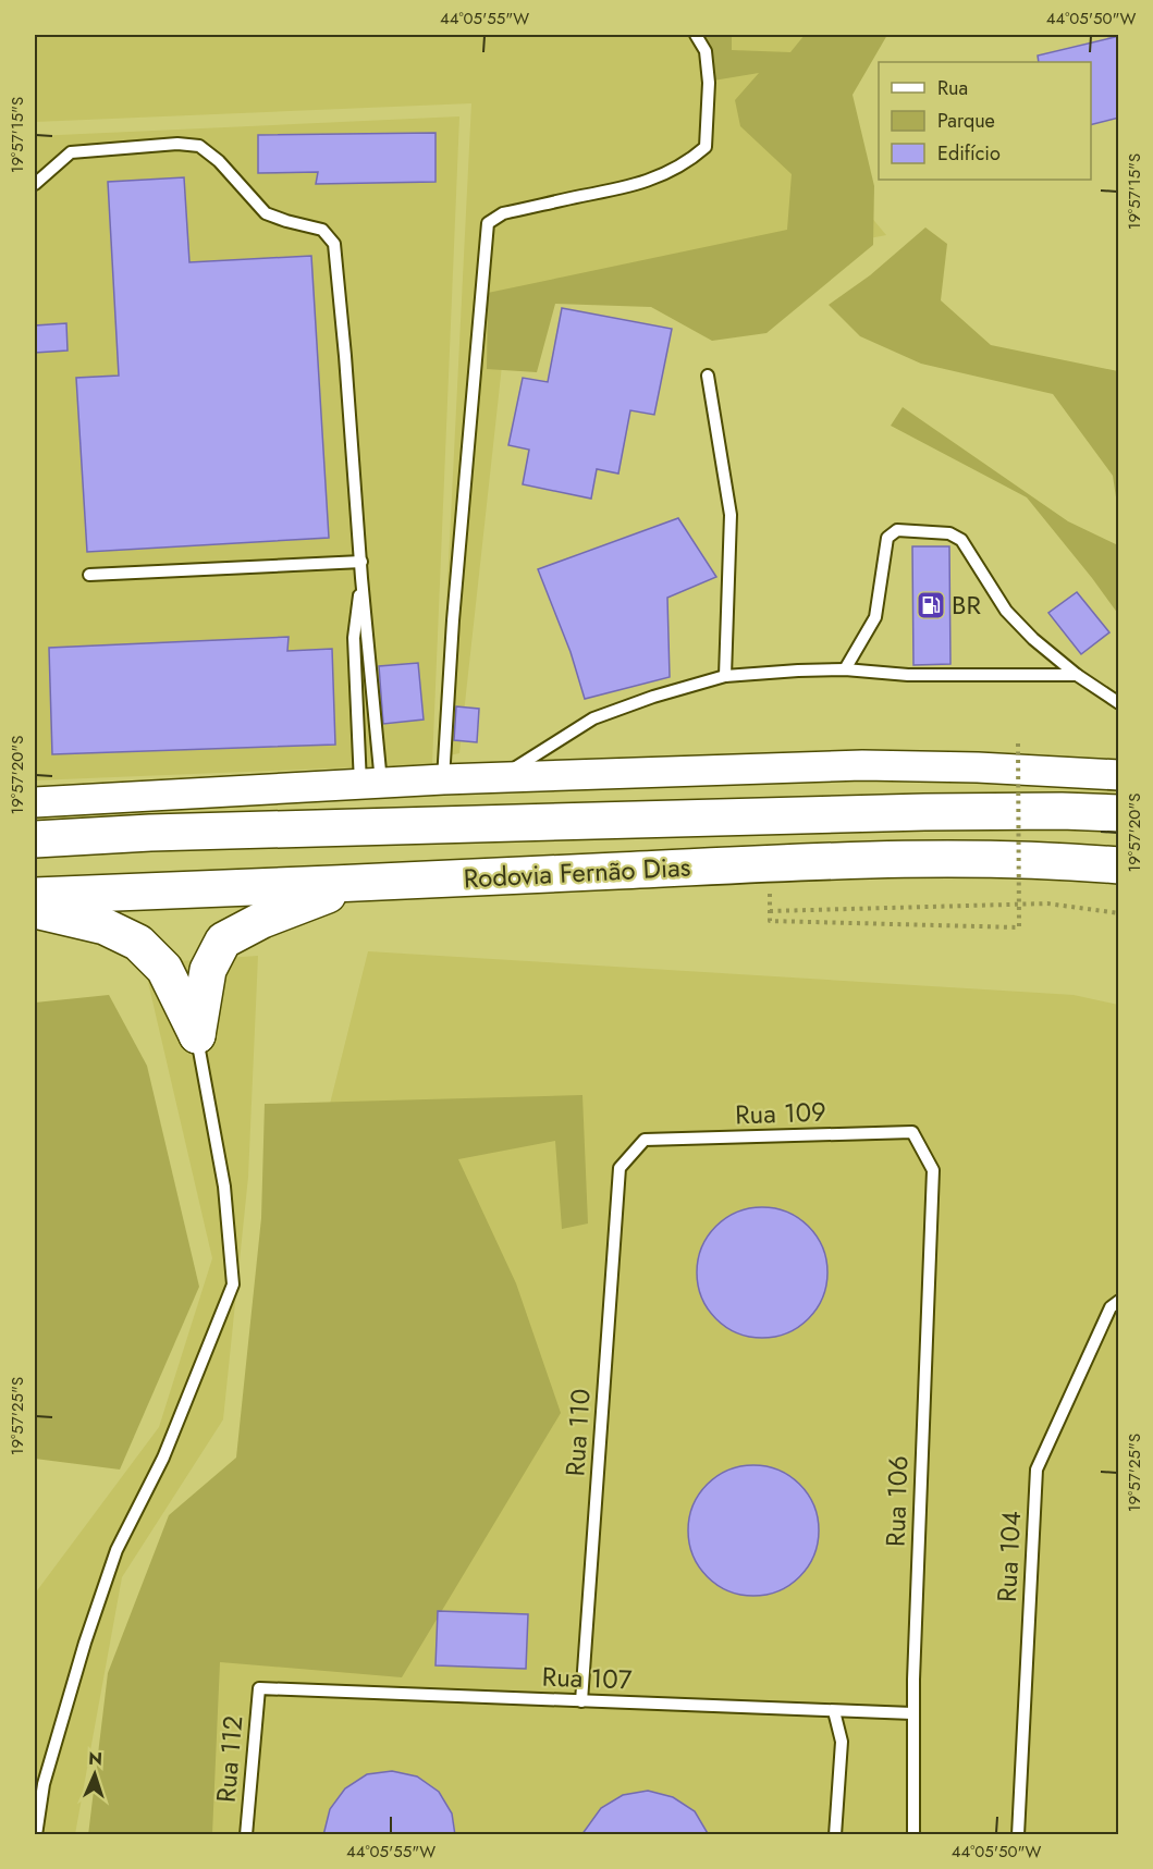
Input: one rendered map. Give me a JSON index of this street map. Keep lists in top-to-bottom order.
{
  "streets": {
    "highway": ["Rodovia Fernão Dias"],
    "lane": [
      "Rua 109",
      "Rua 110",
      "Rua 106",
      "Rua 104",
      "Rua 107",
      "Rua 112"
    ]
  },
  "crossings": [
    ["Rua 109", "Rua 110"],
    ["Rua 109", "Rua 106"],
    ["Rua 110", "Rua 107"],
    ["Rua 106", "Rua 107"],
    ["Rua 107", "Rua 112"]
  ],
  "places": {
    "fuel station": ["BR"]
  },
  "legend": ["Rua", "Parque", "Edifício"],
  "north": "top",
  "coordinates": [
    "44°05'55\"W",
    "44°05'50\"W",
    "19°57'15\"S",
    "19°57'20\"S",
    "19°57'25\"S"
  ]
}
